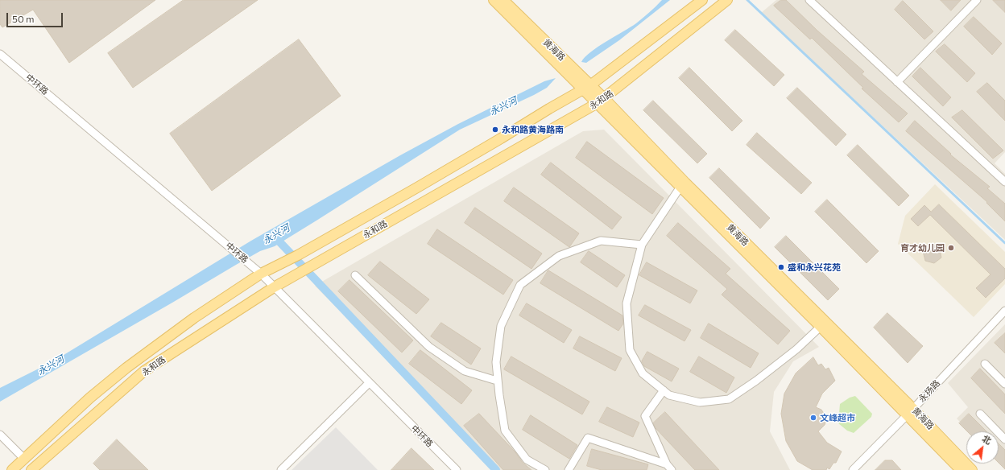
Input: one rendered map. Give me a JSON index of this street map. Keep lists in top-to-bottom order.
{
  "streets": {
    "main road": ["黄海路", "永和路"],
    "street": ["中环路", "永扬路"]
  },
  "crossings": [
    ["黄海路", "永和路"],
    ["黄海路", "永扬路"],
    ["中环路", "永和路"]
  ],
  "water": ["永兴河"],
  "places": [
    "永和路黄海路南",
    "育才幼儿园",
    "盛和永兴花苑",
    "文峰超市"
  ],
  "scale_bar": "50 m",
  "north": "top right"
}
